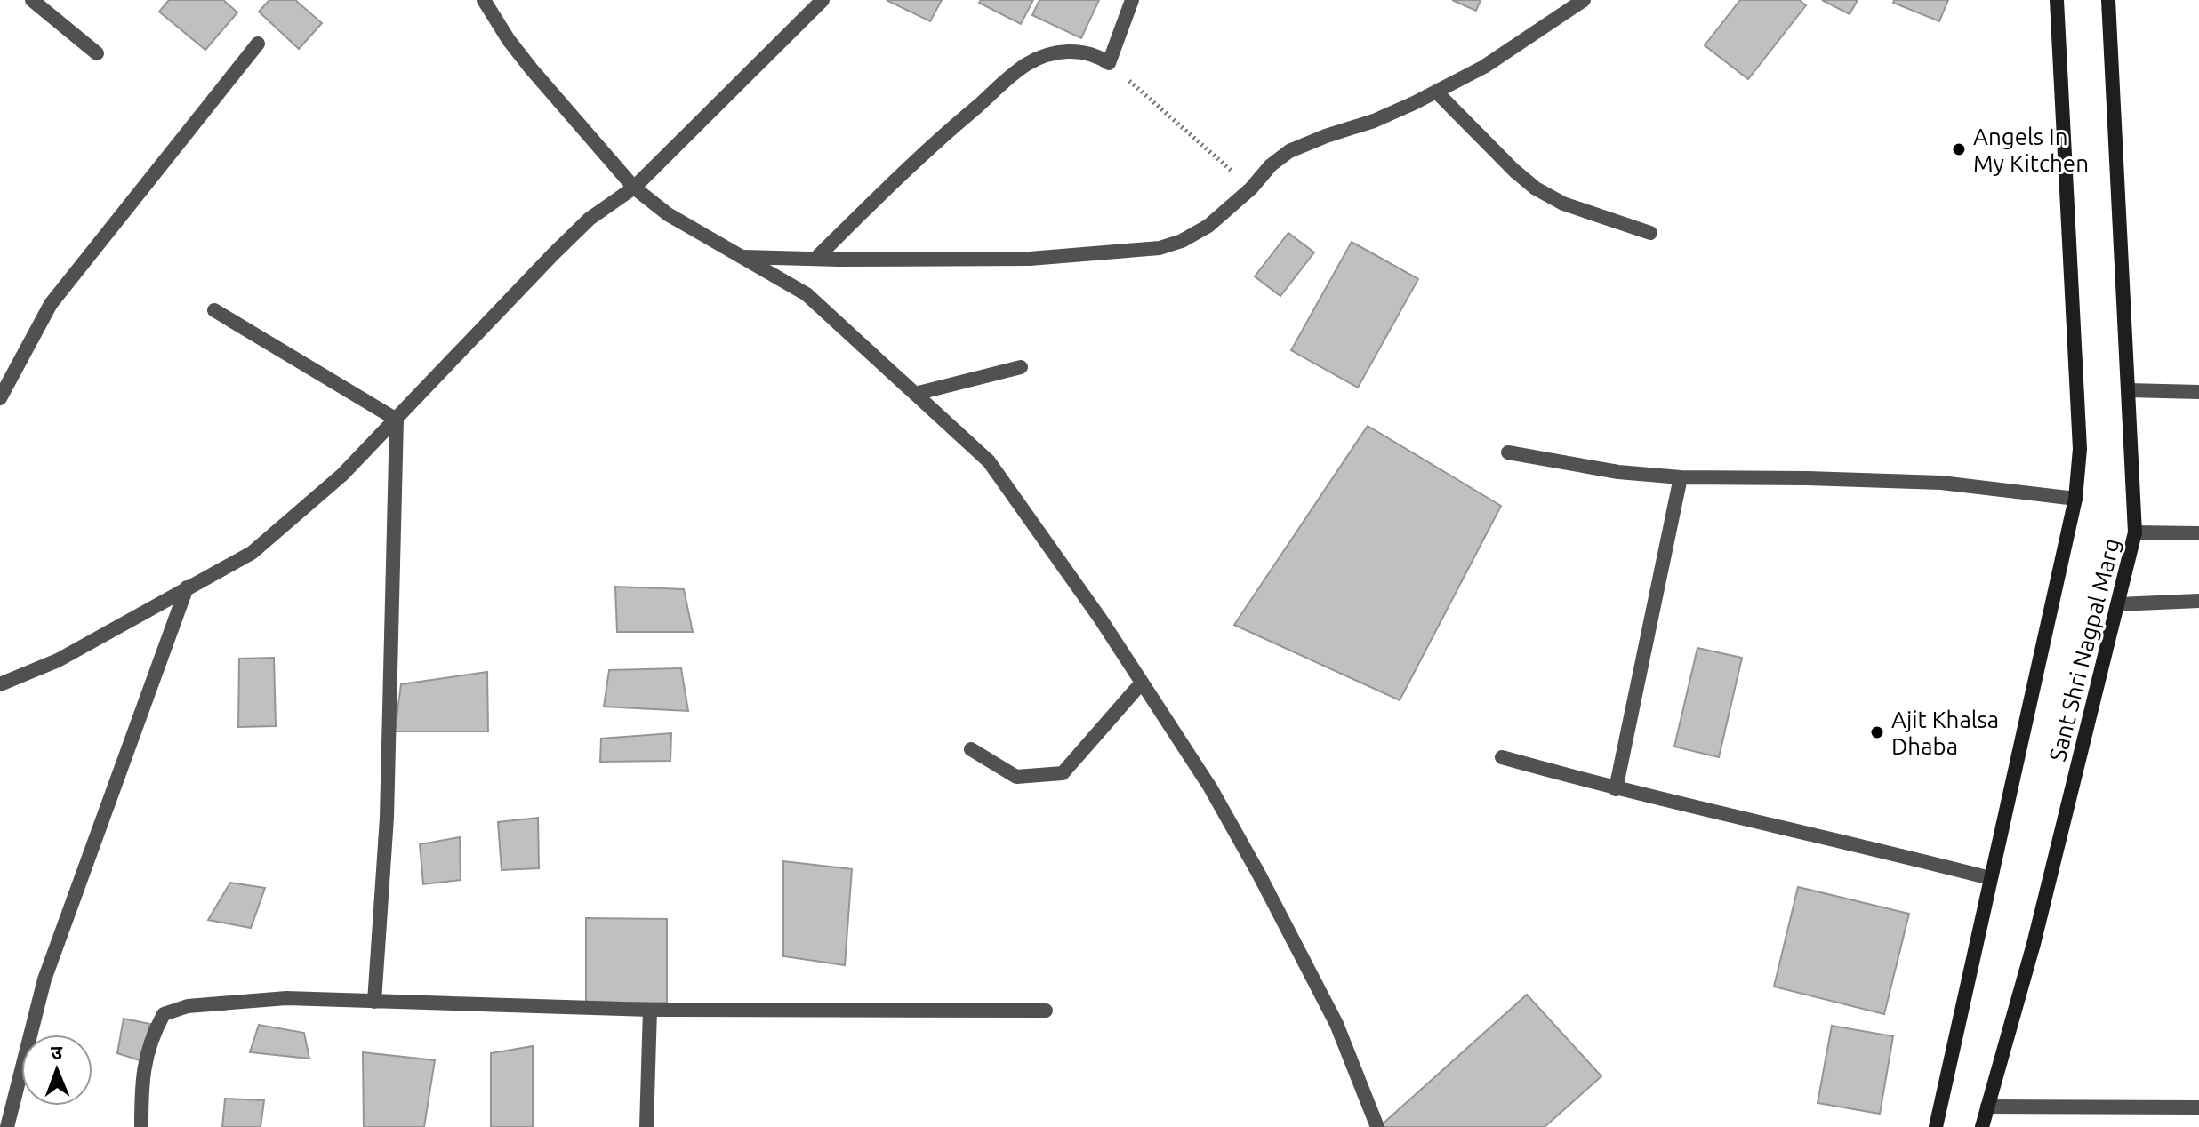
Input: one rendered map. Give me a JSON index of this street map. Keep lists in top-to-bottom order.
{
  "streets": {
    "main road": ["Sant Shri Nagpal Marg"]
  },
  "places": ["Angels In My Kitchen", "Ajit Khalsa Dhaba"],
  "north": "top"
}
